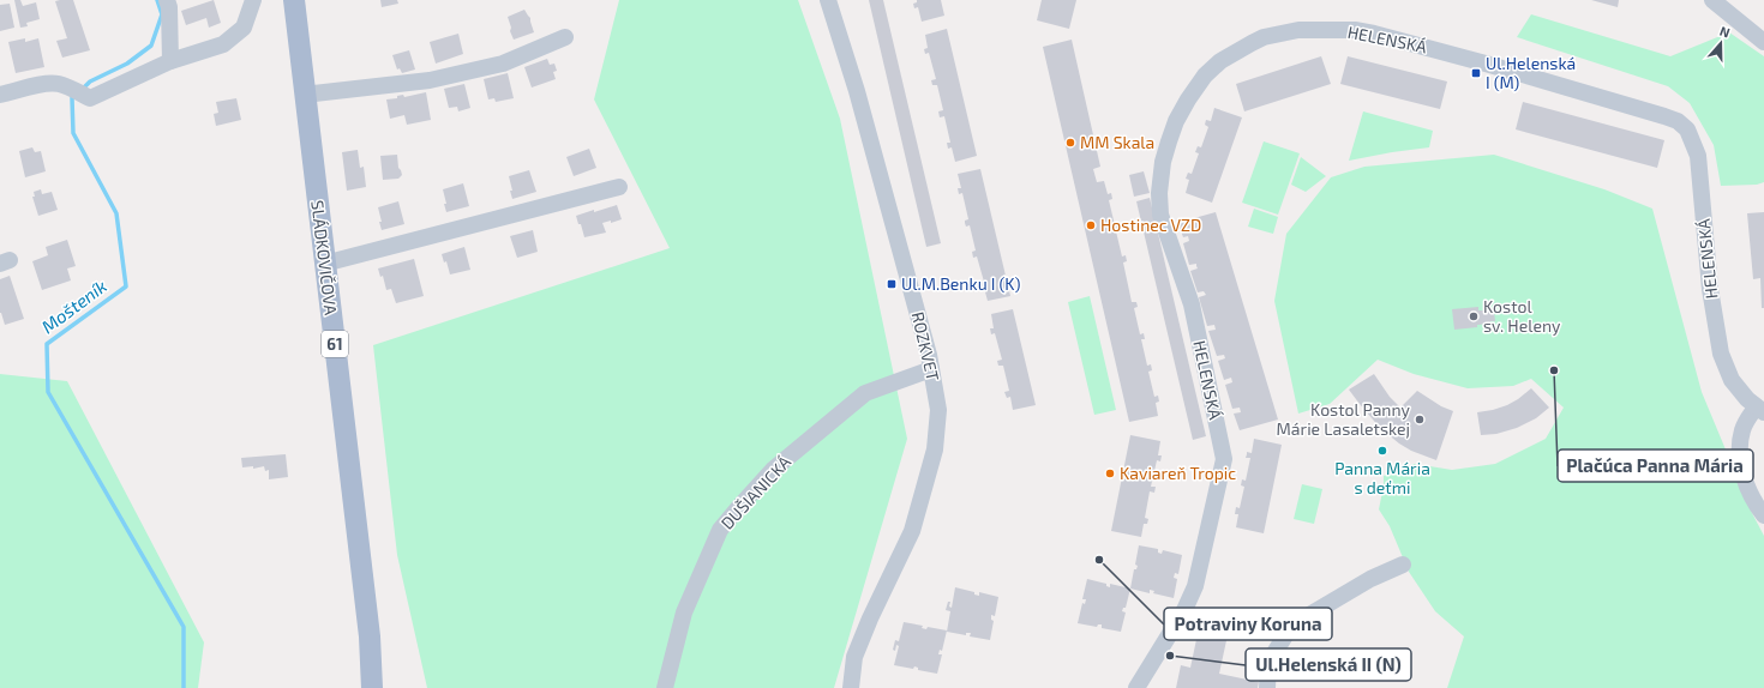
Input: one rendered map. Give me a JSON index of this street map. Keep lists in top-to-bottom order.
{
  "streets": {
    "main road": ["SLÁDKOVIČOVA", "61"],
    "street": ["HELENSKÁ", "ROZKVET", "DUŠIANICKÁ"]
  },
  "crossings": [
    ["ROZKVET", "DUŠIANICKÁ"]
  ],
  "water": ["Mošteník"],
  "places": {
    "transit": ["Ul.Helenská I (M)", "Ul.M.Benku I (K)"],
    "other": [
      "MM Skala",
      "Hostinec VZD",
      "Kostol sv. Heleny",
      "Plačúca Panna Mária",
      "Kostol Panny Márie Lasaletskej",
      "Panna Mária s deťmi",
      "Kaviareň Tropic",
      "Potraviny Koruna",
      "Ul.Helenská II (N)"
    ]
  },
  "north": "top"
}
